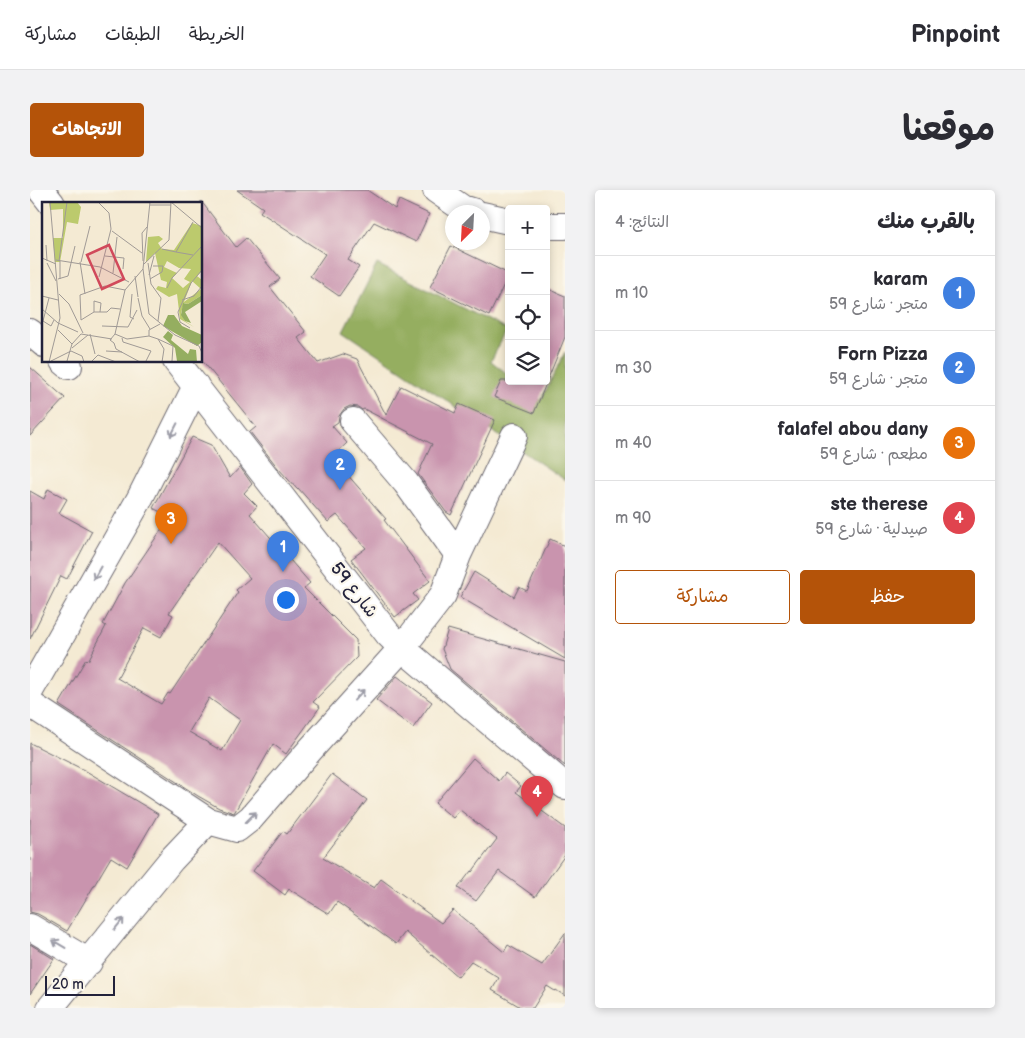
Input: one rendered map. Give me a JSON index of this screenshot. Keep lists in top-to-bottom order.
{
  "streets": {
    "street": ["شارع 59"]
  },
  "scale_bar": "20 m",
  "north": "bottom left",
  "page": {
    "header": "Pinpoint",
    "nav": ["الخريطة", "الطبقات", "مشاركة"],
    "title": "موقعنا",
    "buttons": [
      "الاتجاهات",
      ["حفظ", "مشاركة"]
    ],
    "heading": ["بالقرب منك", "النتائج: 4"],
    "map_buttons": ["+", "−"],
    "list": [
      {
        "mark": "1",
        "name": "karam",
        "note": "متجر · شارع 59",
        "value": "10 m"
      },
      {
        "mark": "2",
        "name": "Forn Pizza",
        "note": "متجر · شارع 59",
        "value": "30 m"
      },
      {
        "mark": "3",
        "name": "falafel abou dany",
        "note": "مطعم · شارع 59",
        "value": "40 m"
      },
      {
        "mark": "4",
        "name": "ste therese",
        "note": "صيدلية · شارع 59",
        "value": "90 m"
      }
    ],
    "pins": [
      "2",
      "3",
      "1",
      "4"
    ],
    "scale": "20 m"
  }
}
